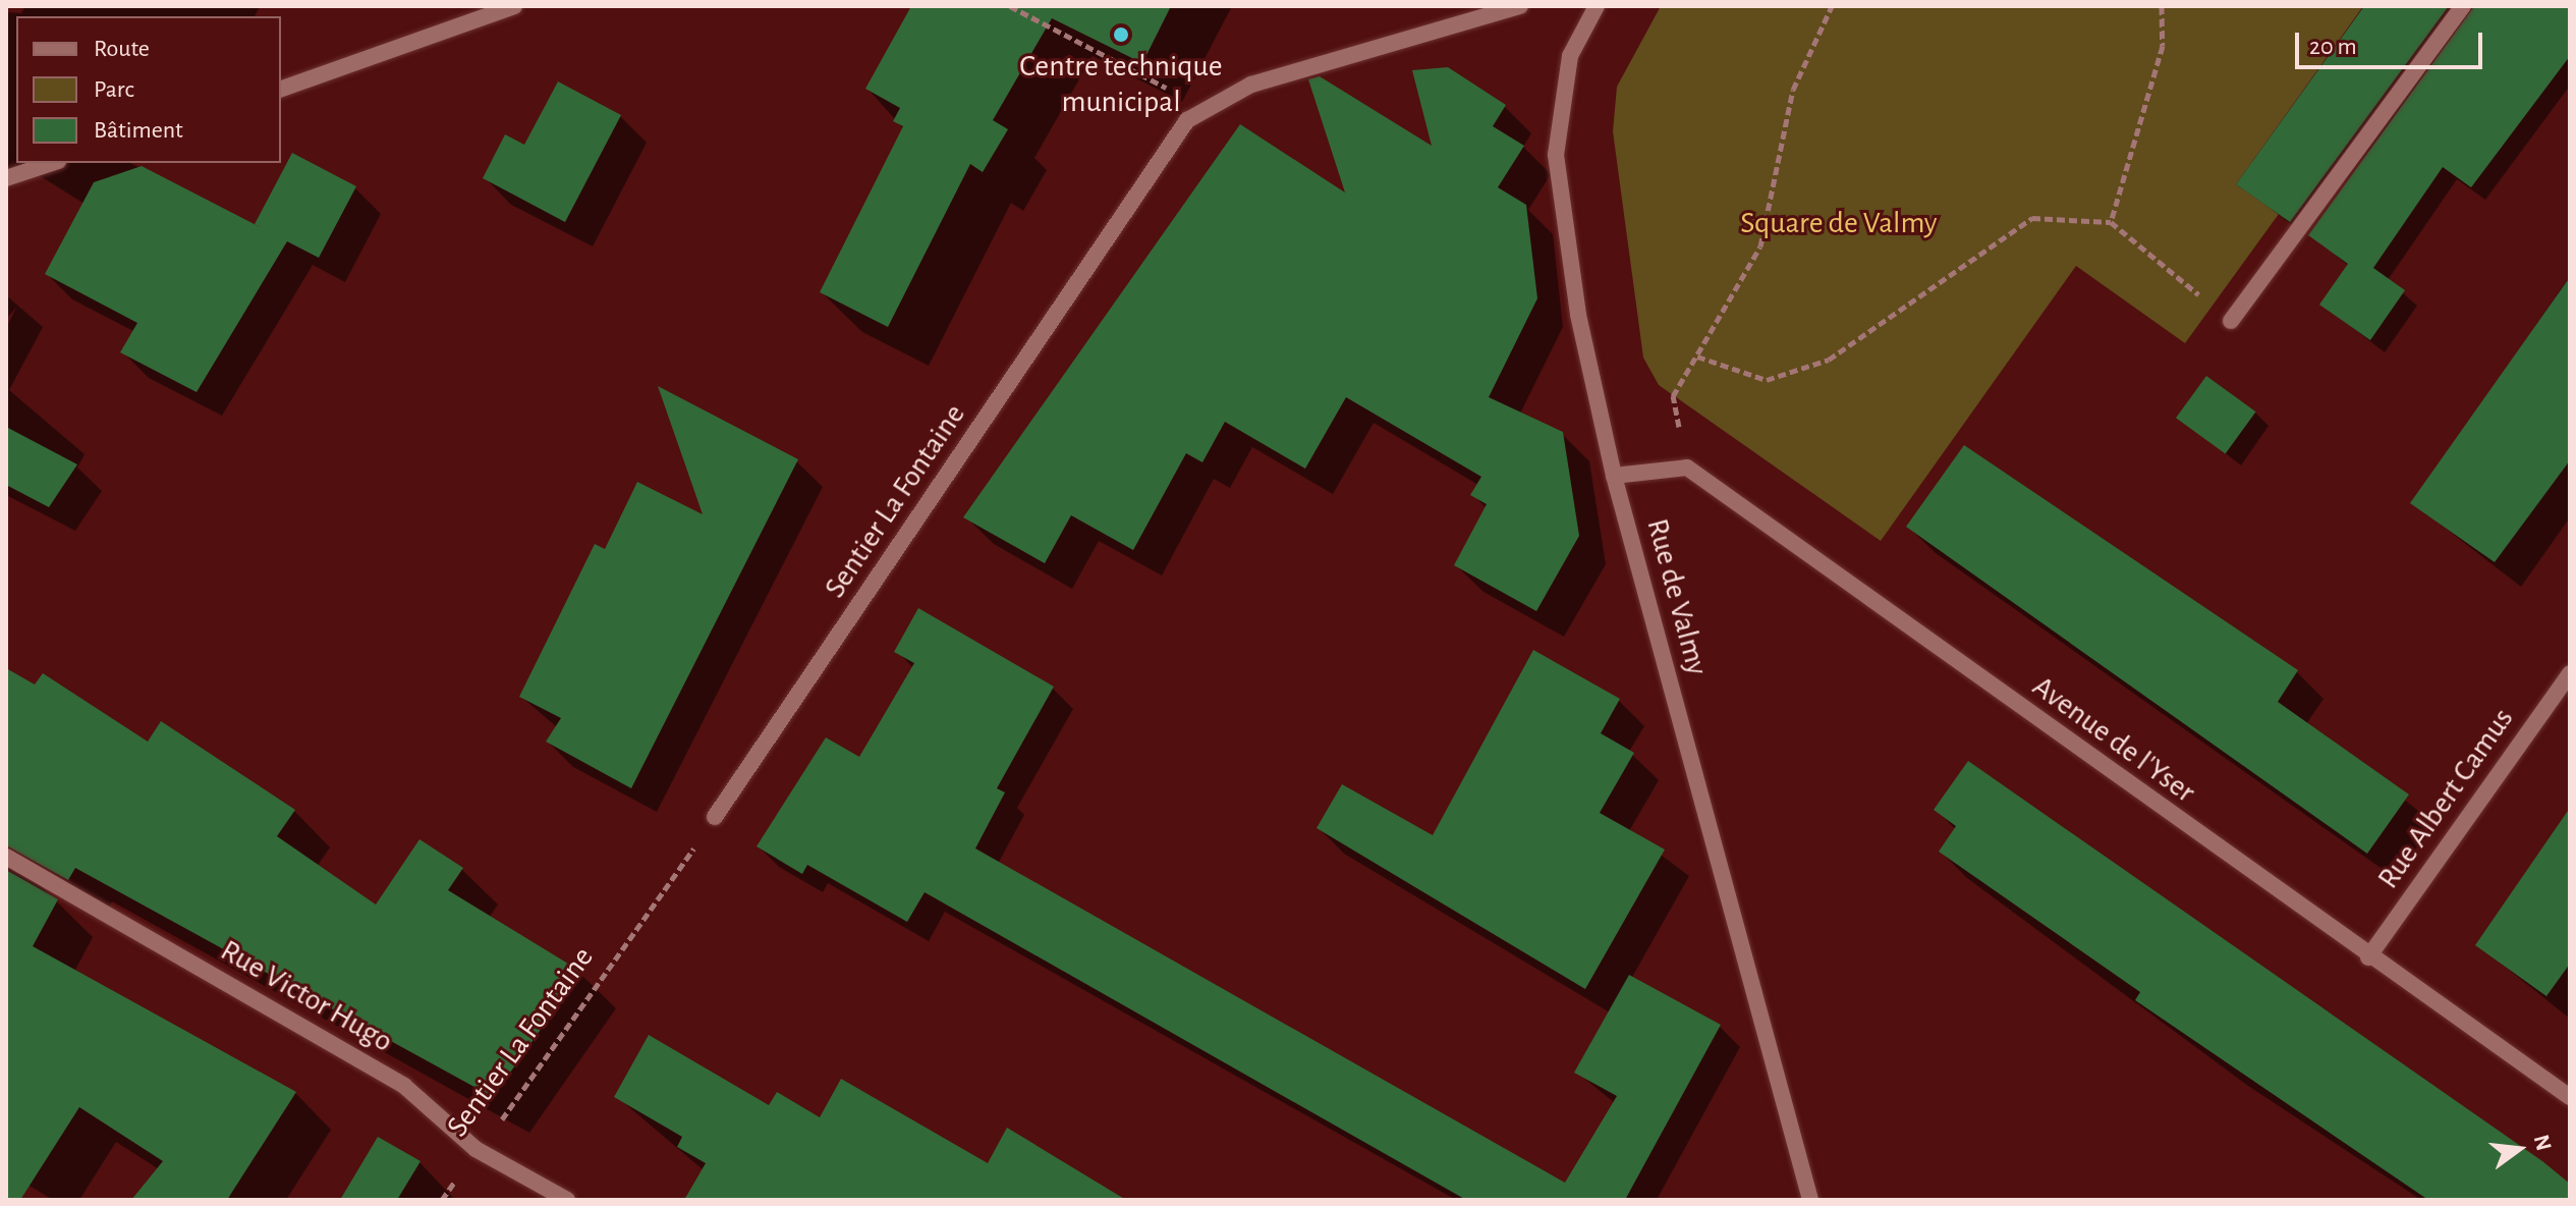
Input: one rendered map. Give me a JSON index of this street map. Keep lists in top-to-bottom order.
{
  "streets": {
    "street": [
      "Sentier La Fontaine",
      "Rue de Valmy",
      "Avenue de l'Yser",
      "Rue Albert Camus",
      "Rue Victor Hugo"
    ]
  },
  "crossings": [
    ["Sentier La Fontaine", "Rue Victor Hugo"],
    ["Avenue de l'Yser", "Rue Albert Camus"]
  ],
  "parks": ["Square de Valmy"],
  "places": ["Centre technique municipal"],
  "legend": ["Route", "Parc", "Bâtiment"],
  "scale_bar": "20 m",
  "north": "right"
}
